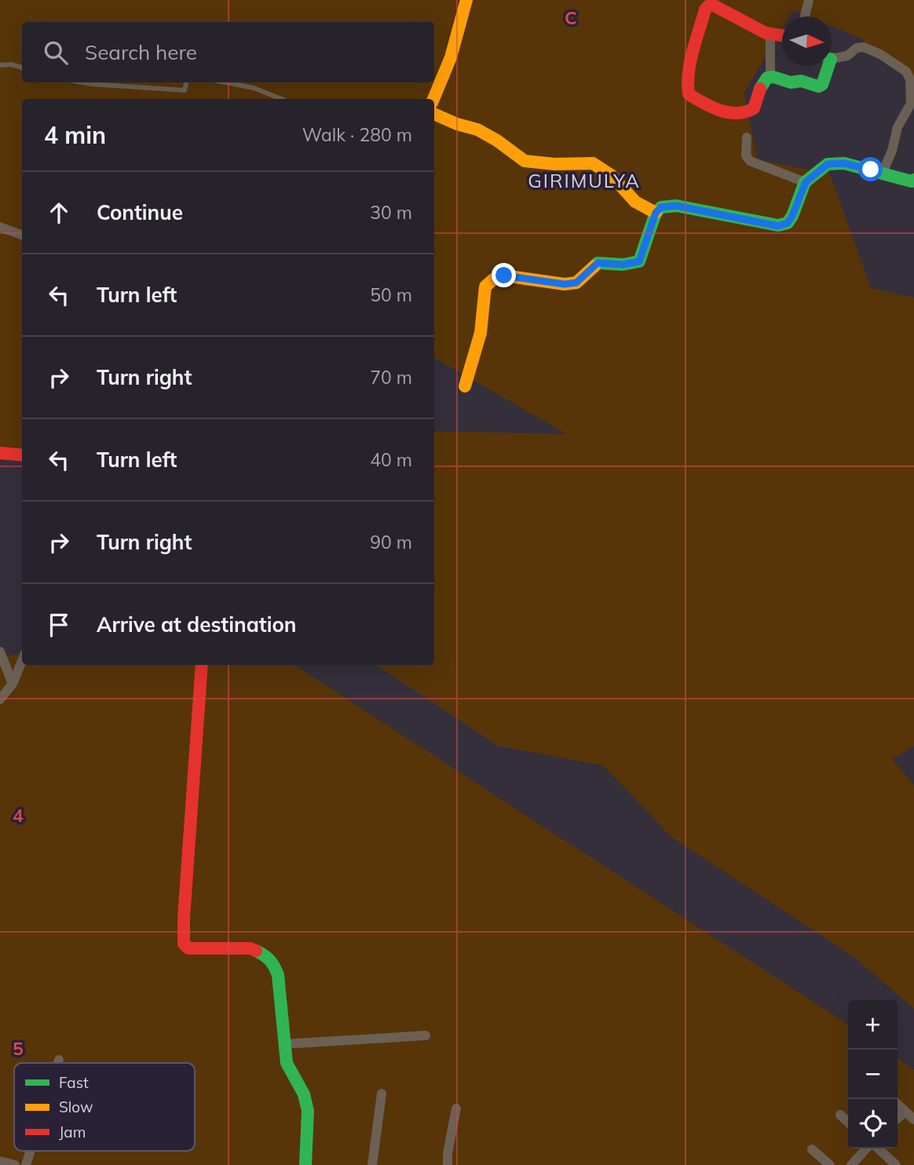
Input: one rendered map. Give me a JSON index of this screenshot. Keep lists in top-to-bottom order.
{
  "districts": ["GIRIMULYA"],
  "legend": ["Fast", "Slow", "Jam"],
  "north": "right",
  "page": {
    "search": "Search here",
    "heading": ["4 min", "Walk · 280 m"],
    "list": [
      ["Continue", "30 m"],
      ["Turn left", "50 m"],
      ["Turn right", "70 m"],
      ["Turn left", "40 m"],
      ["Turn right", "90 m"],
      "Arrive at destination"
    ],
    "map_buttons": ["+", "−"]
  },
  "grid": {
    "columns": ["C"],
    "rows": ["4", "5"]
  }
}
